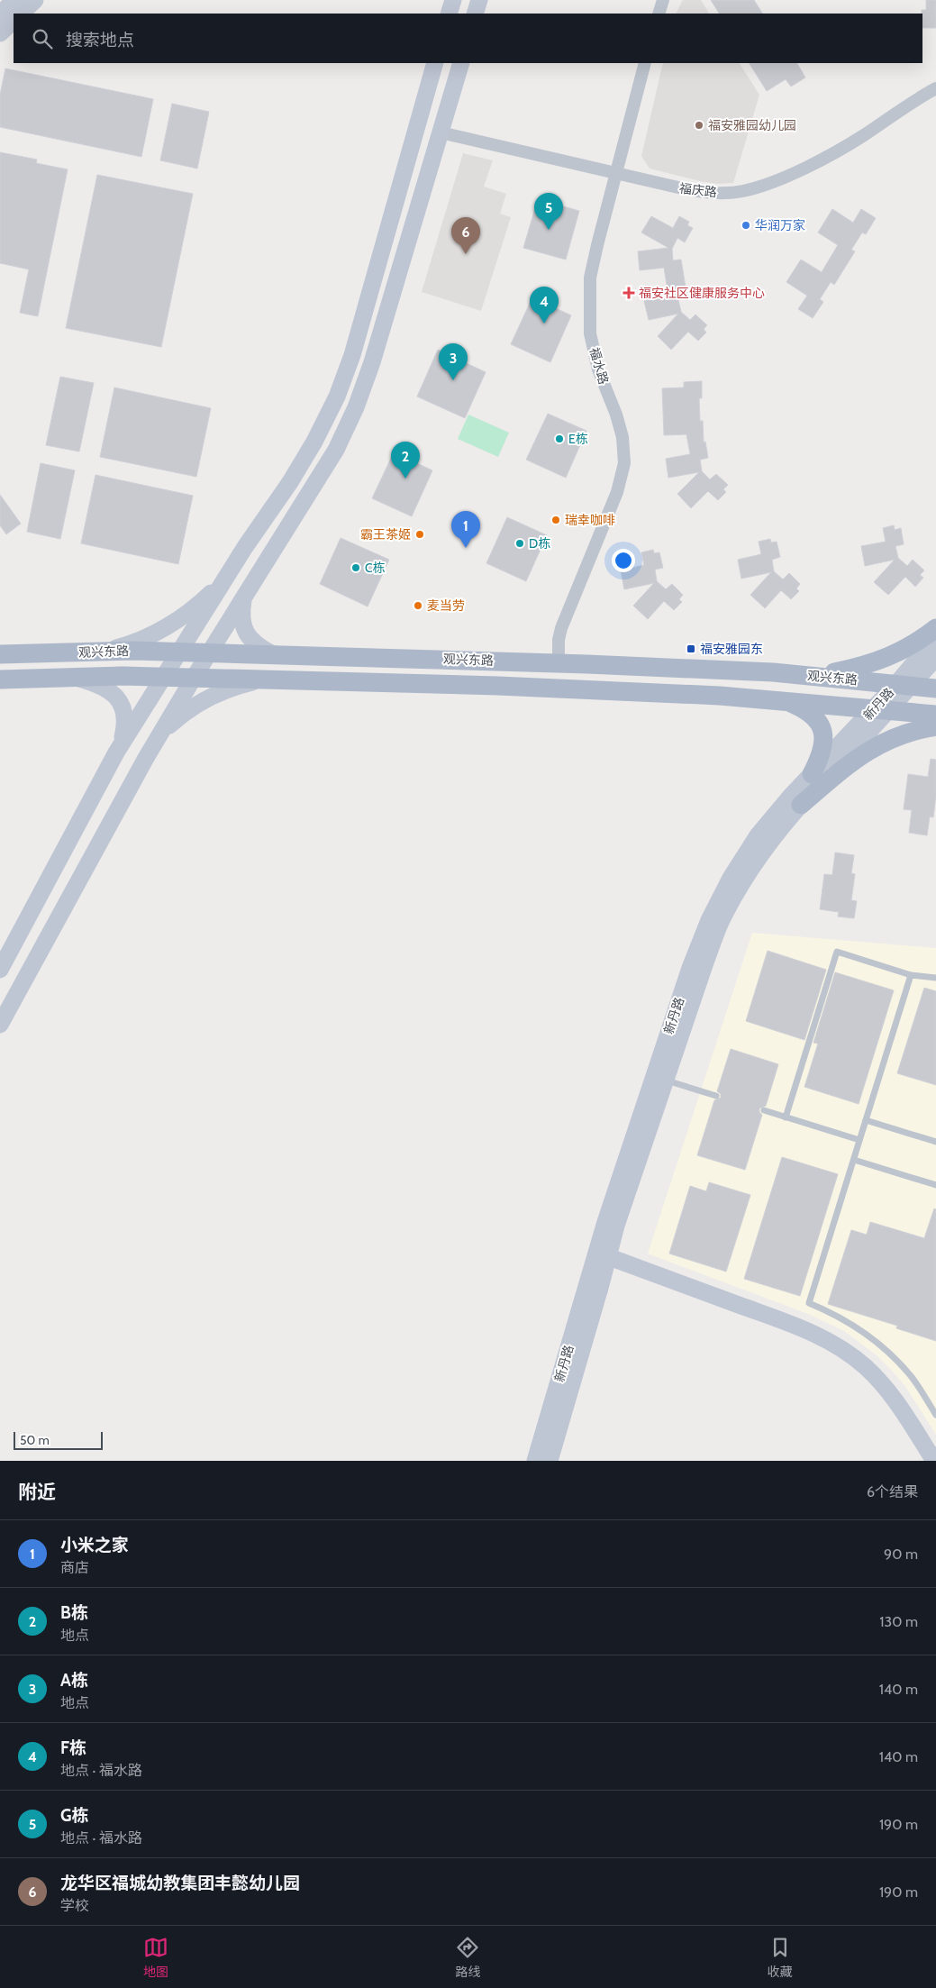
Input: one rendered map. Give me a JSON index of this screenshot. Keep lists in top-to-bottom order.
{
  "streets": {
    "main road": ["观兴东路"],
    "street": ["福庆路", "福水路", "新丹路"]
  },
  "crossings": [
    ["福庆路", "福水路"],
    ["福水路", "观兴东路"],
    ["观兴东路", "新丹路"]
  ],
  "places": {
    "other": [
      "福安雅园幼儿园",
      "华润万家",
      "E栋",
      "瑞幸咖啡",
      "霸王茶姬",
      "D栋",
      "C栋",
      "麦当劳"
    ],
    "health": ["福安社区健康服务中心"],
    "transit": ["福安雅园东"]
  },
  "scale_bar": "50 m",
  "page": {
    "search": "搜索地点",
    "pins": [
      "5",
      "6",
      "4",
      "3",
      "2",
      "1"
    ],
    "scale": "50 m",
    "heading": ["附近", "6个结果"],
    "list": [
      {
        "mark": "1",
        "name": "小米之家",
        "note": "商店",
        "value": "90 m"
      },
      {
        "mark": "2",
        "name": "B栋",
        "note": "地点",
        "value": "130 m"
      },
      {
        "mark": "3",
        "name": "A栋",
        "note": "地点",
        "value": "140 m"
      },
      {
        "mark": "4",
        "name": "F栋",
        "note": "地点 · 福水路",
        "value": "140 m"
      },
      {
        "mark": "5",
        "name": "G栋",
        "note": "地点 · 福水路",
        "value": "190 m"
      },
      {
        "mark": "6",
        "name": "龙华区福城幼教集团丰懿幼儿园",
        "note": "学校",
        "value": "190 m"
      }
    ],
    "nav": ["地图", "路线", "收藏"]
  }
}
